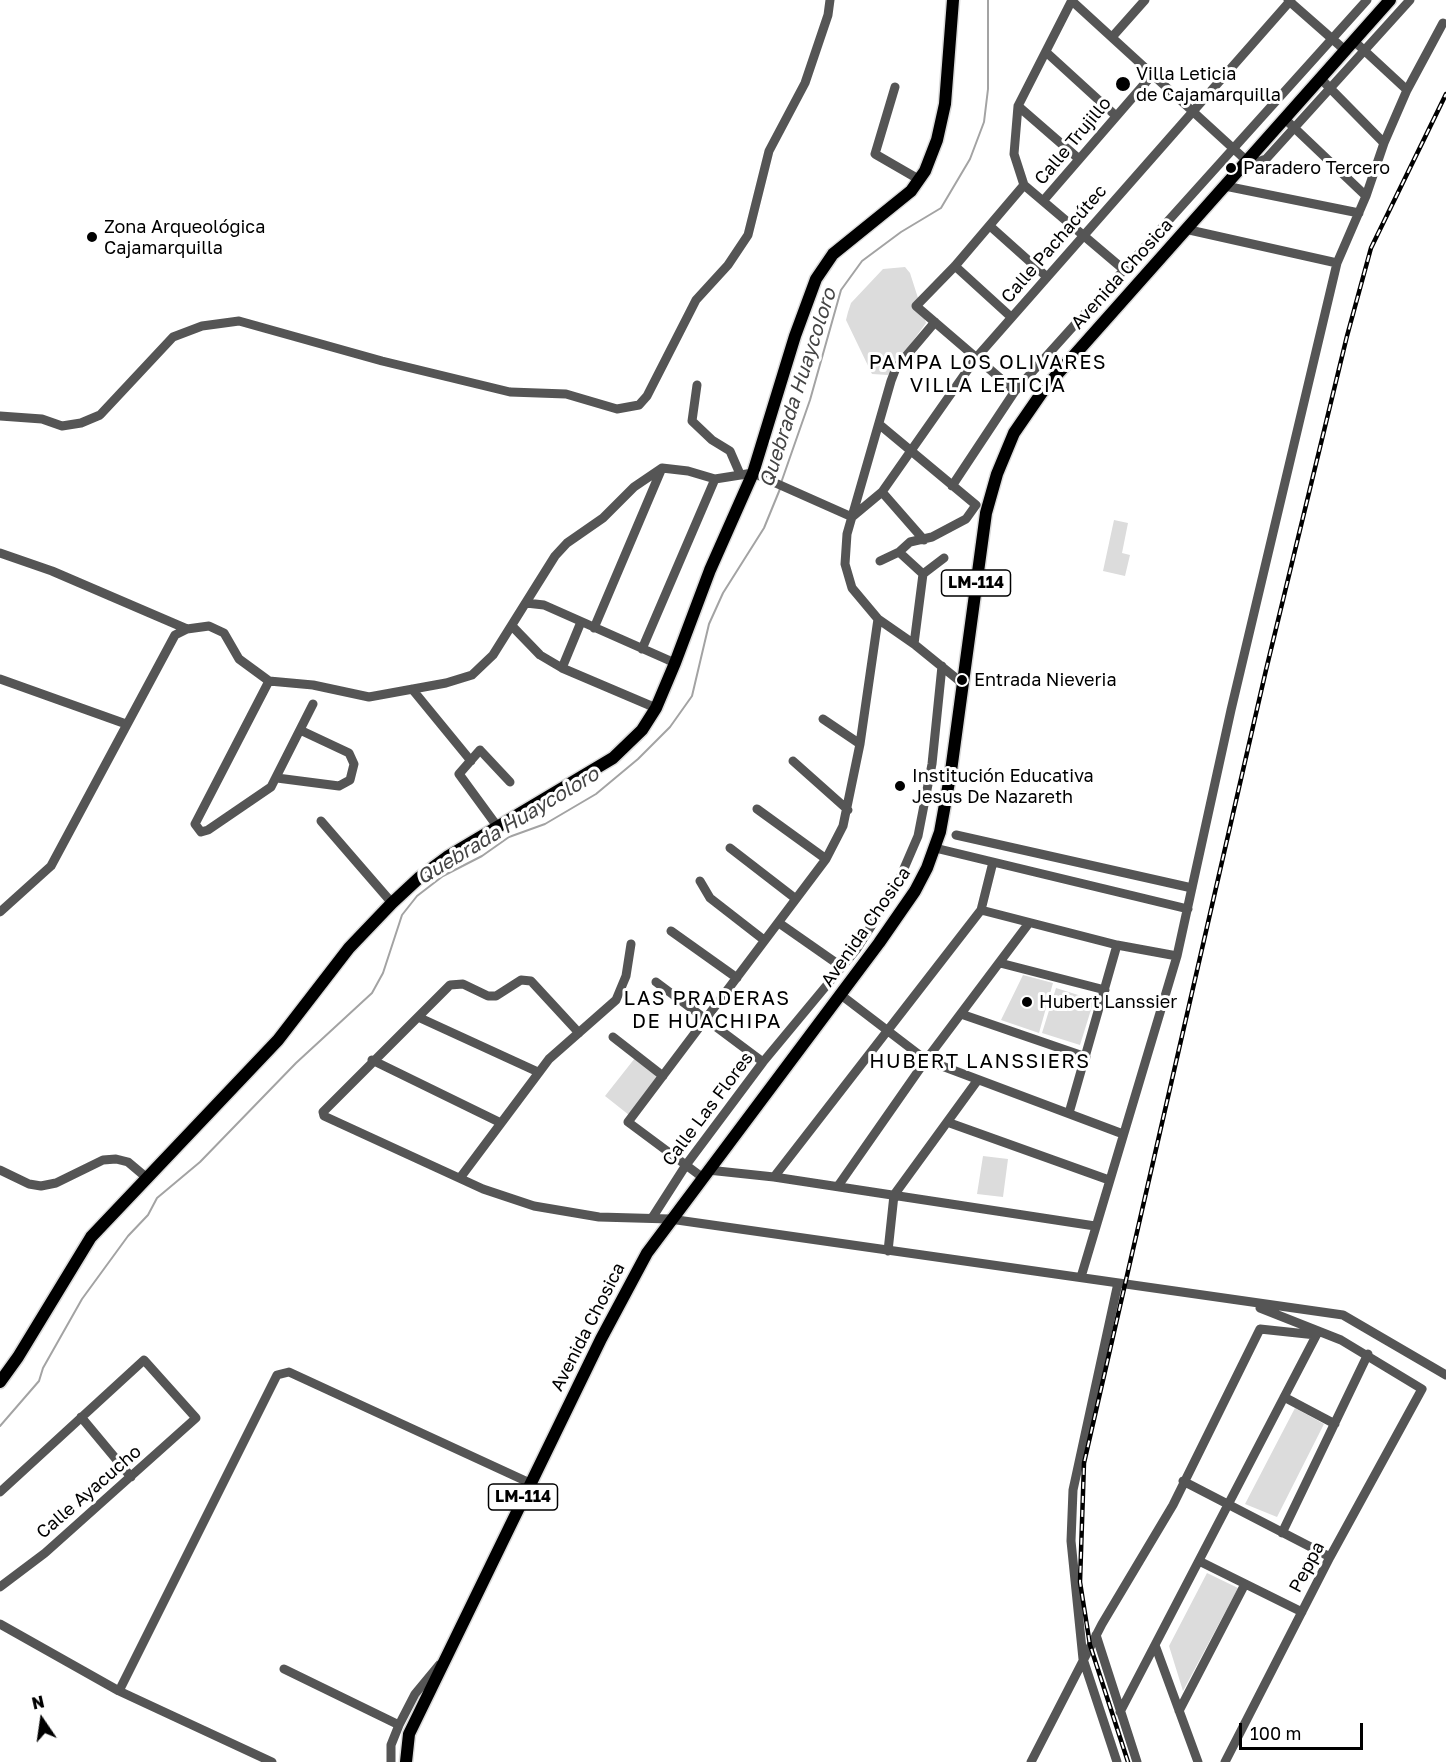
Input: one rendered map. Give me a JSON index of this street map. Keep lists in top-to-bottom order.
{
  "streets": {
    "main road": ["Avenida Chosica", "LM-114"],
    "street": [
      "Calle Trujillo",
      "Calle Pachacútec",
      "Calle Las Flores",
      "Calle Ayacucho",
      "Peppa"
    ]
  },
  "districts": ["PAMPA LOS OLIVARES VILLA LETICIA", "LAS PRADERAS DE HUACHIPA", "HUBERT LANSSIERS"],
  "water": ["Quebrada Huaycoloro"],
  "places": [
    "Villa Leticia de Cajamarquilla",
    "Paradero Tercero",
    "Zona Arqueológica Cajamarquilla",
    "Entrada Nieveria",
    "Institución Educativa Jesus De Nazareth",
    "Hubert Lanssier"
  ],
  "scale_bar": "100 m",
  "north": "top"
}
